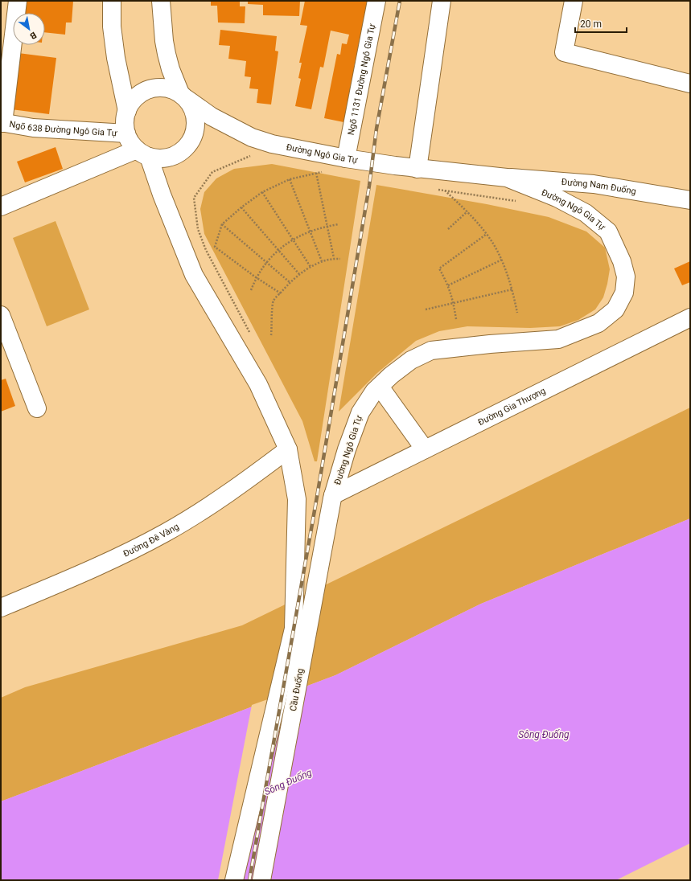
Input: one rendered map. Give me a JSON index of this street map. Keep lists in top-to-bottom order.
{
  "streets": {
    "main road": [
      "Ngõ 1131 Đường Ngô Gia Tự",
      "Ngõ 638 Đường Ngô Gia Tự",
      "Đường Ngô Gia Tự",
      "Đường Nam Đuống",
      "Đường Gia Thượng",
      "Đường Đê Vàng",
      "Cầu Đuống"
    ]
  },
  "crossings": [
    ["Ngõ 1131 Đường Ngô Gia Tự", "Đường Ngô Gia Tự"],
    ["Ngõ 638 Đường Ngô Gia Tự", "Đường Ngô Gia Tự"],
    ["Đường Ngô Gia Tự", "Đường Nam Đuống"],
    ["Đường Ngô Gia Tự", "Đường Gia Thượng"],
    ["Đường Ngô Gia Tự", "Cầu Đuống"],
    ["Đường Gia Thượng", "Cầu Đuống"],
    ["Đường Đê Vàng", "Cầu Đuống"]
  ],
  "water": ["Sông Đuống"],
  "scale_bar": "20 m",
  "north": "bottom right"
}
